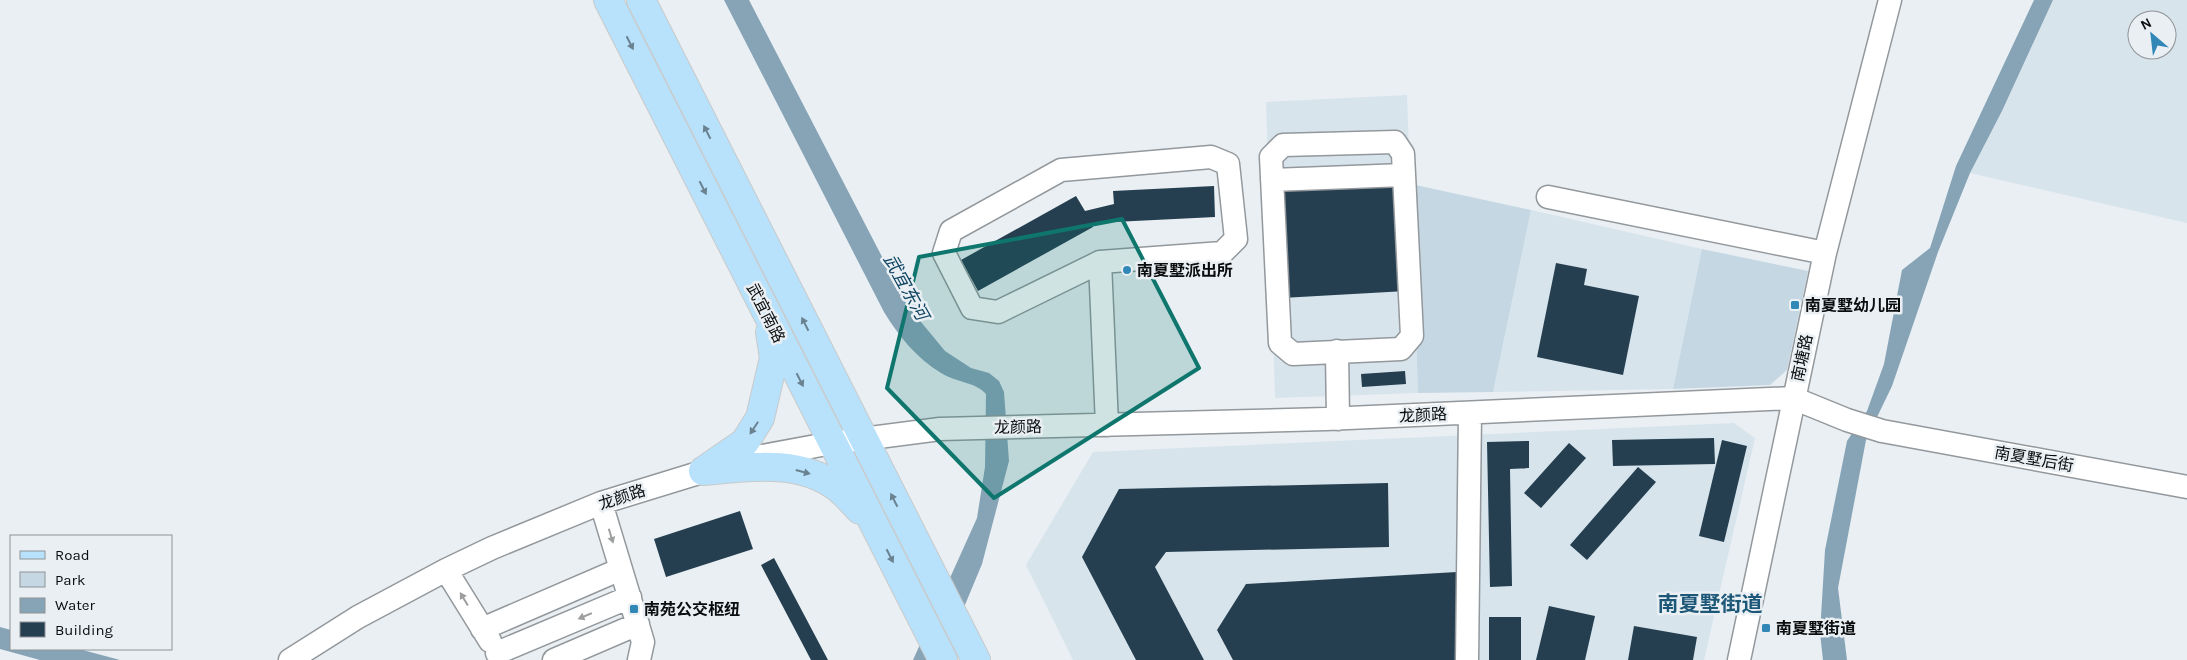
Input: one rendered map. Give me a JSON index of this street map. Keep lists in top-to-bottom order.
{
  "streets": {
    "main road": ["武宜南路"],
    "street": ["南塘路", "龙颜路", "南夏墅后街"]
  },
  "crossings": [
    ["武宜南路", "龙颜路"],
    ["南塘路", "龙颜路"],
    ["南塘路", "南夏墅后街"],
    ["龙颜路", "南夏墅后街"]
  ],
  "districts": ["南夏墅街道"],
  "water": ["武宜东河"],
  "places": {
    "other": ["南夏墅派出所"],
    "transit": ["南夏墅幼儿园", "南苑公交枢纽", "南夏墅街道"]
  },
  "legend": [
    "Road",
    "Park",
    "Water",
    "Building"
  ],
  "north": "top left"
}
